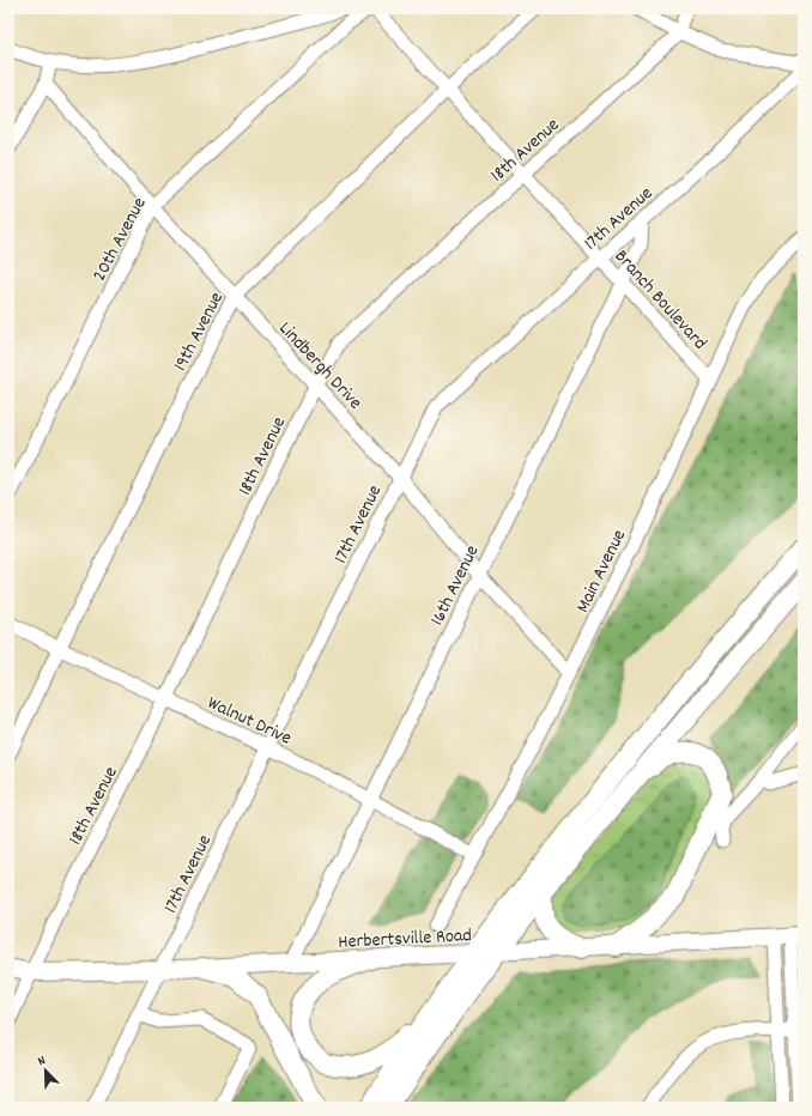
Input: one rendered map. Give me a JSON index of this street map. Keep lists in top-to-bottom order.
{
  "streets": {
    "main road": ["Herbertsville Road"],
    "street": [
      "18th Avenue",
      "17th Avenue",
      "20th Avenue",
      "Branch Boulevard",
      "19th Avenue",
      "Lindbergh Drive",
      "Main Avenue",
      "16th Avenue",
      "Walnut Drive"
    ]
  },
  "crossings": [
    ["18th Avenue", "Branch Boulevard"],
    ["18th Avenue", "Lindbergh Drive"],
    ["18th Avenue", "Walnut Drive"],
    ["18th Avenue", "Herbertsville Road"],
    ["17th Avenue", "Branch Boulevard"],
    ["17th Avenue", "Lindbergh Drive"],
    ["17th Avenue", "16th Avenue"],
    ["17th Avenue", "Walnut Drive"],
    ["17th Avenue", "Herbertsville Road"],
    ["20th Avenue", "Lindbergh Drive"],
    ["Branch Boulevard", "19th Avenue"],
    ["Branch Boulevard", "Main Avenue"],
    ["Branch Boulevard", "16th Avenue"],
    ["19th Avenue", "Lindbergh Drive"],
    ["19th Avenue", "Walnut Drive"],
    ["Lindbergh Drive", "Main Avenue"],
    ["Lindbergh Drive", "16th Avenue"],
    ["Main Avenue", "Walnut Drive"],
    ["16th Avenue", "Walnut Drive"],
    ["16th Avenue", "Herbertsville Road"]
  ],
  "north": "top left"
}
